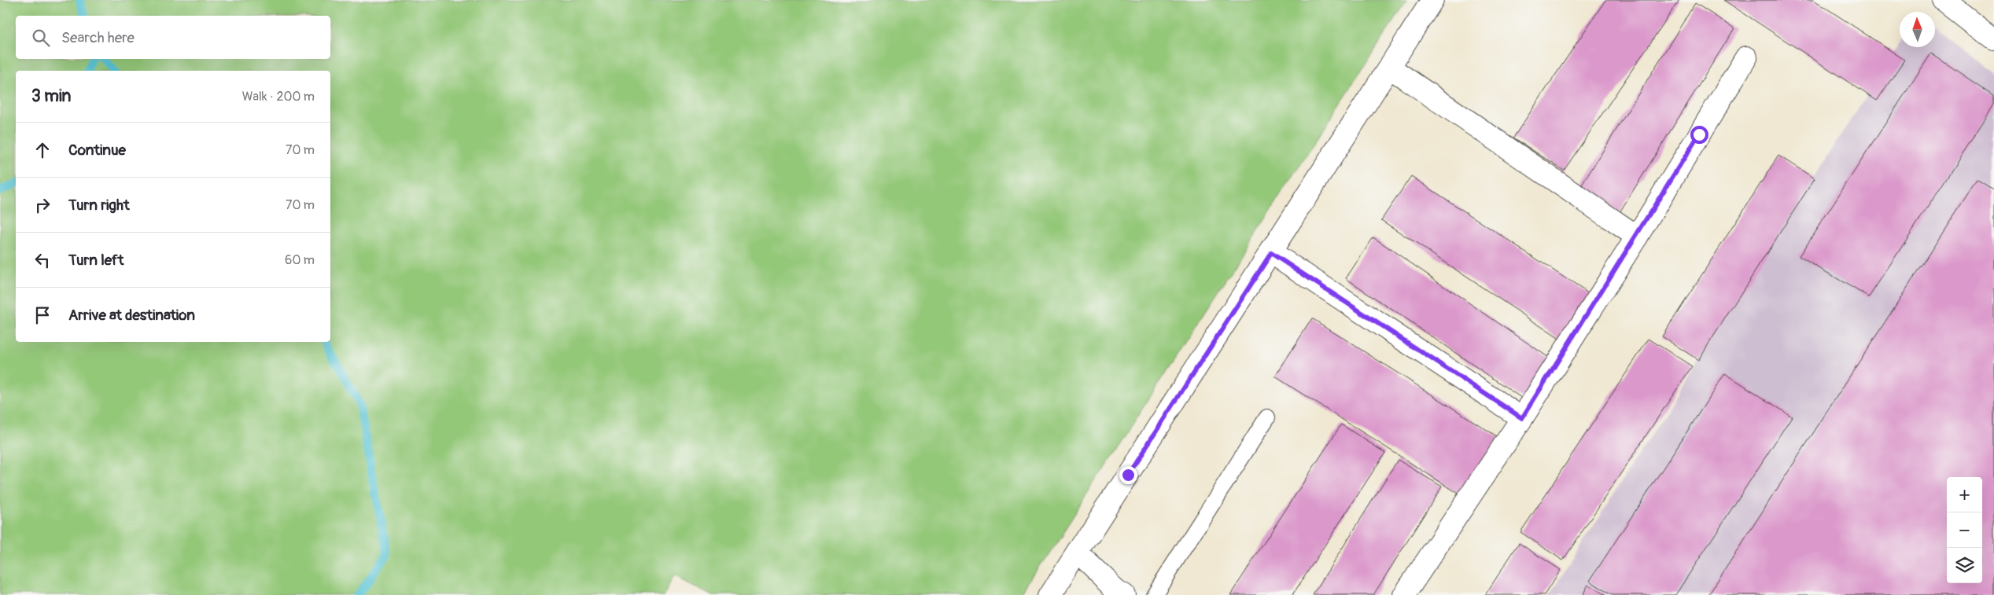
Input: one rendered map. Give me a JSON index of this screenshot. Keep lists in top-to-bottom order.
{
  "north": "top",
  "page": {
    "search": "Search here",
    "heading": ["3 min", "Walk · 200 m"],
    "list": [
      ["Continue", "70 m"],
      ["Turn right", "70 m"],
      ["Turn left", "60 m"],
      "Arrive at destination"
    ],
    "map_buttons": ["+", "−"]
  }
}
